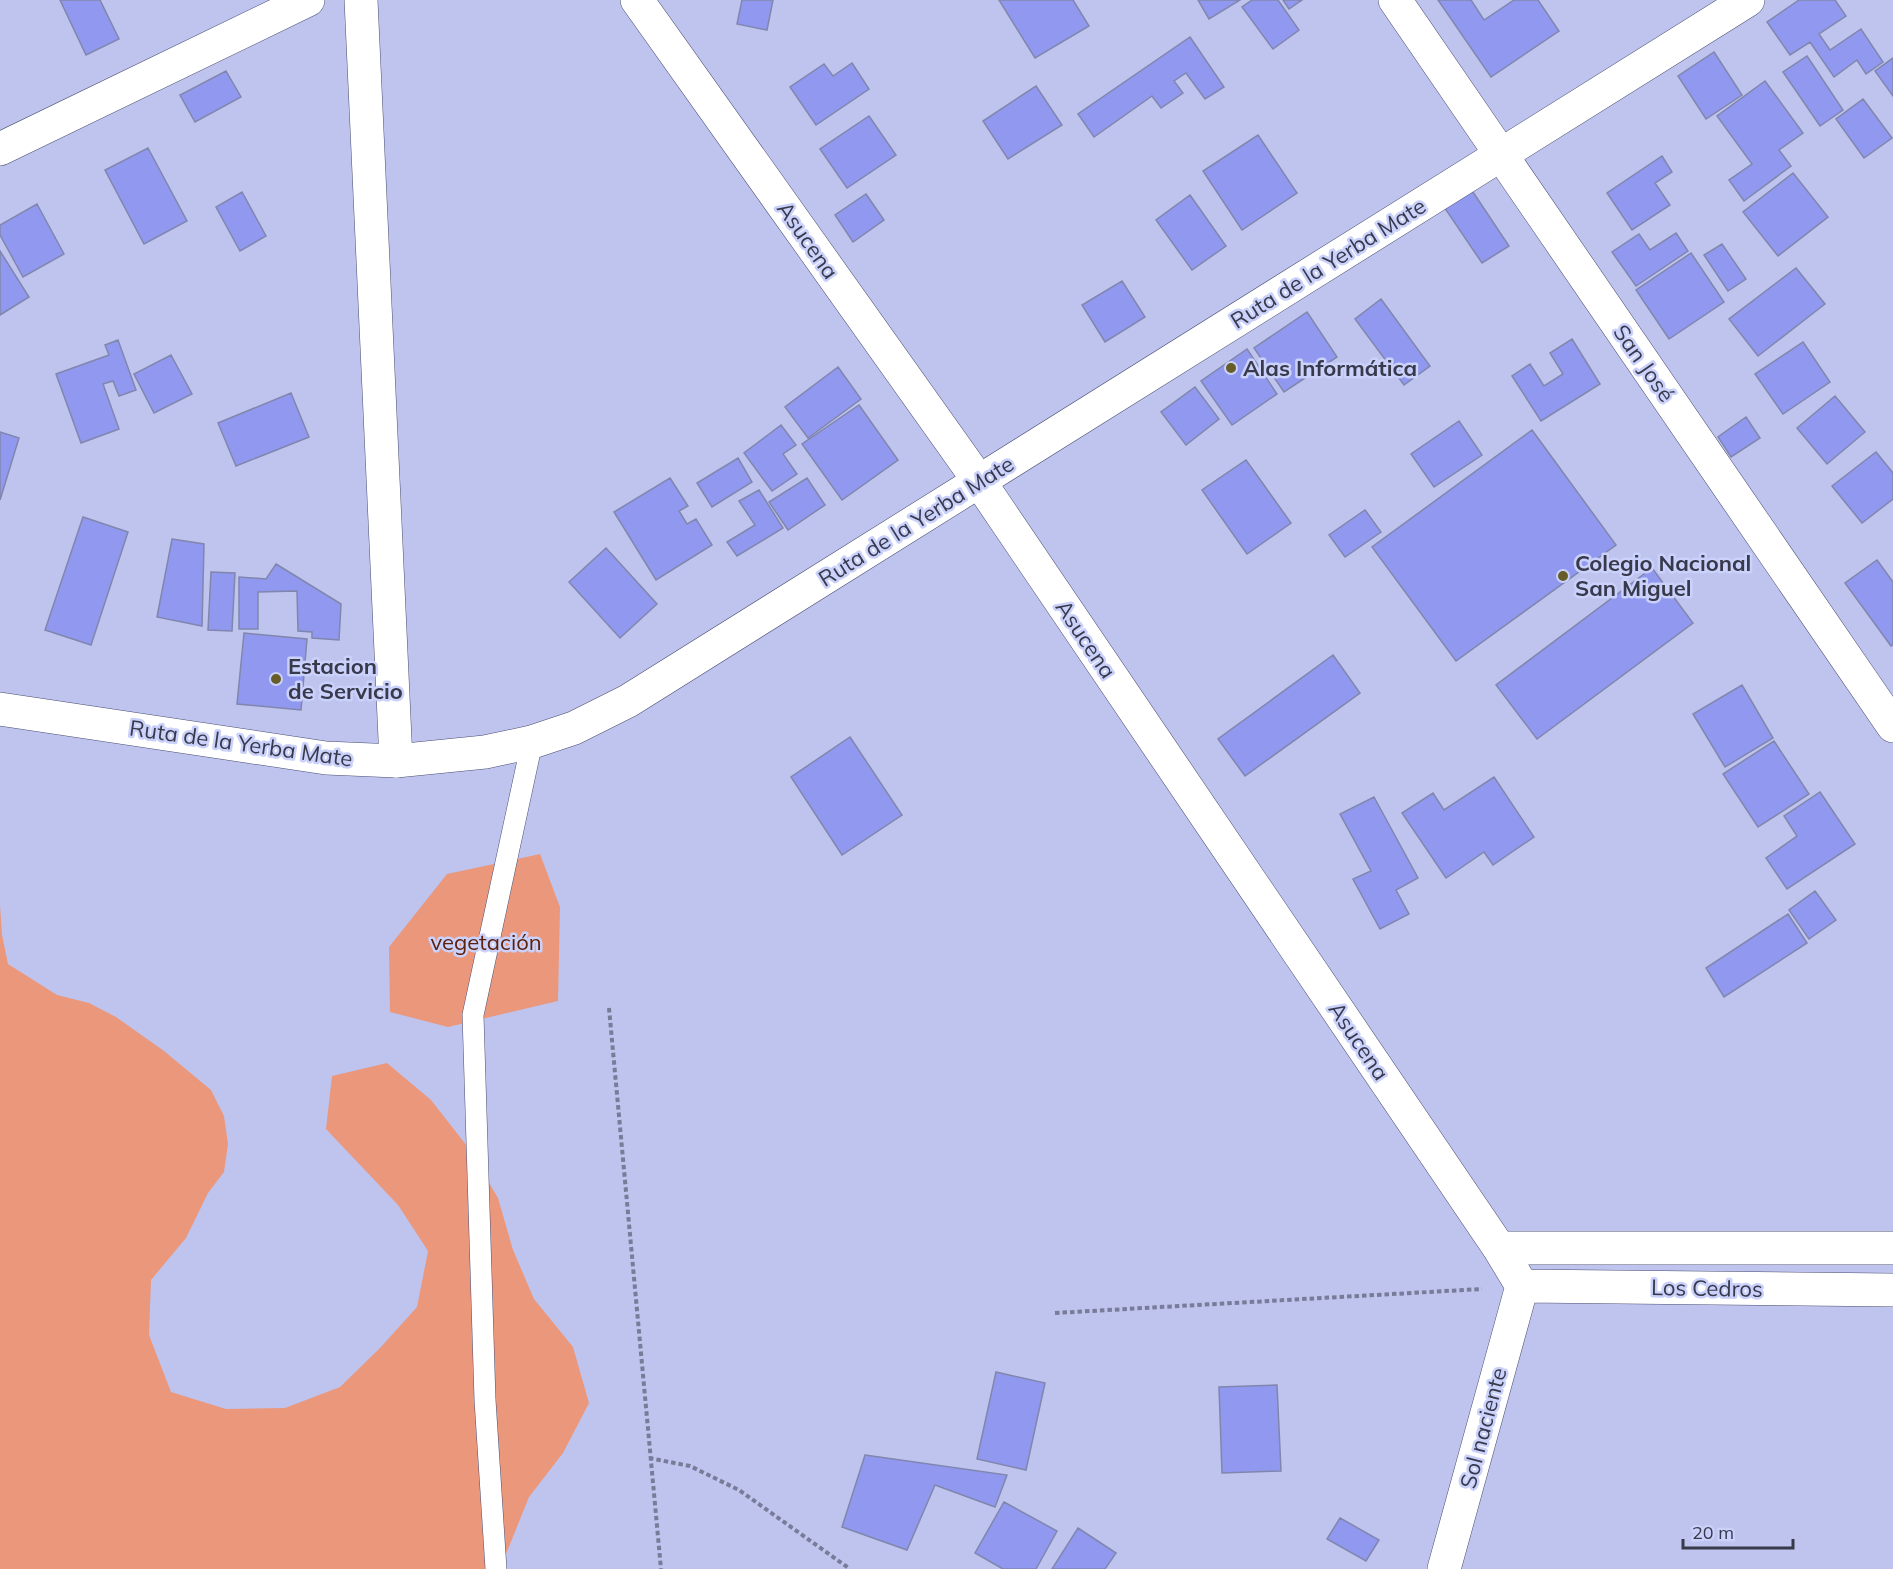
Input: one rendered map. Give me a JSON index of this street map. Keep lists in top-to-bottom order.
{
  "streets": {
    "street": [
      "Asucena",
      "Ruta de la Yerba Mate",
      "San José",
      "Los Cedros",
      "Sol naciente"
    ]
  },
  "crossings": [
    ["Asucena", "Ruta de la Yerba Mate"],
    ["Asucena", "Los Cedros"],
    ["Asucena", "Sol naciente"],
    ["Ruta de la Yerba Mate", "San José"],
    ["Los Cedros", "Sol naciente"]
  ],
  "parks": ["vegetación"],
  "places": ["Alas Informática", "Colegio Nacional San Miguel", "Estacion de Servicio"],
  "scale_bar": "20 m"
}
